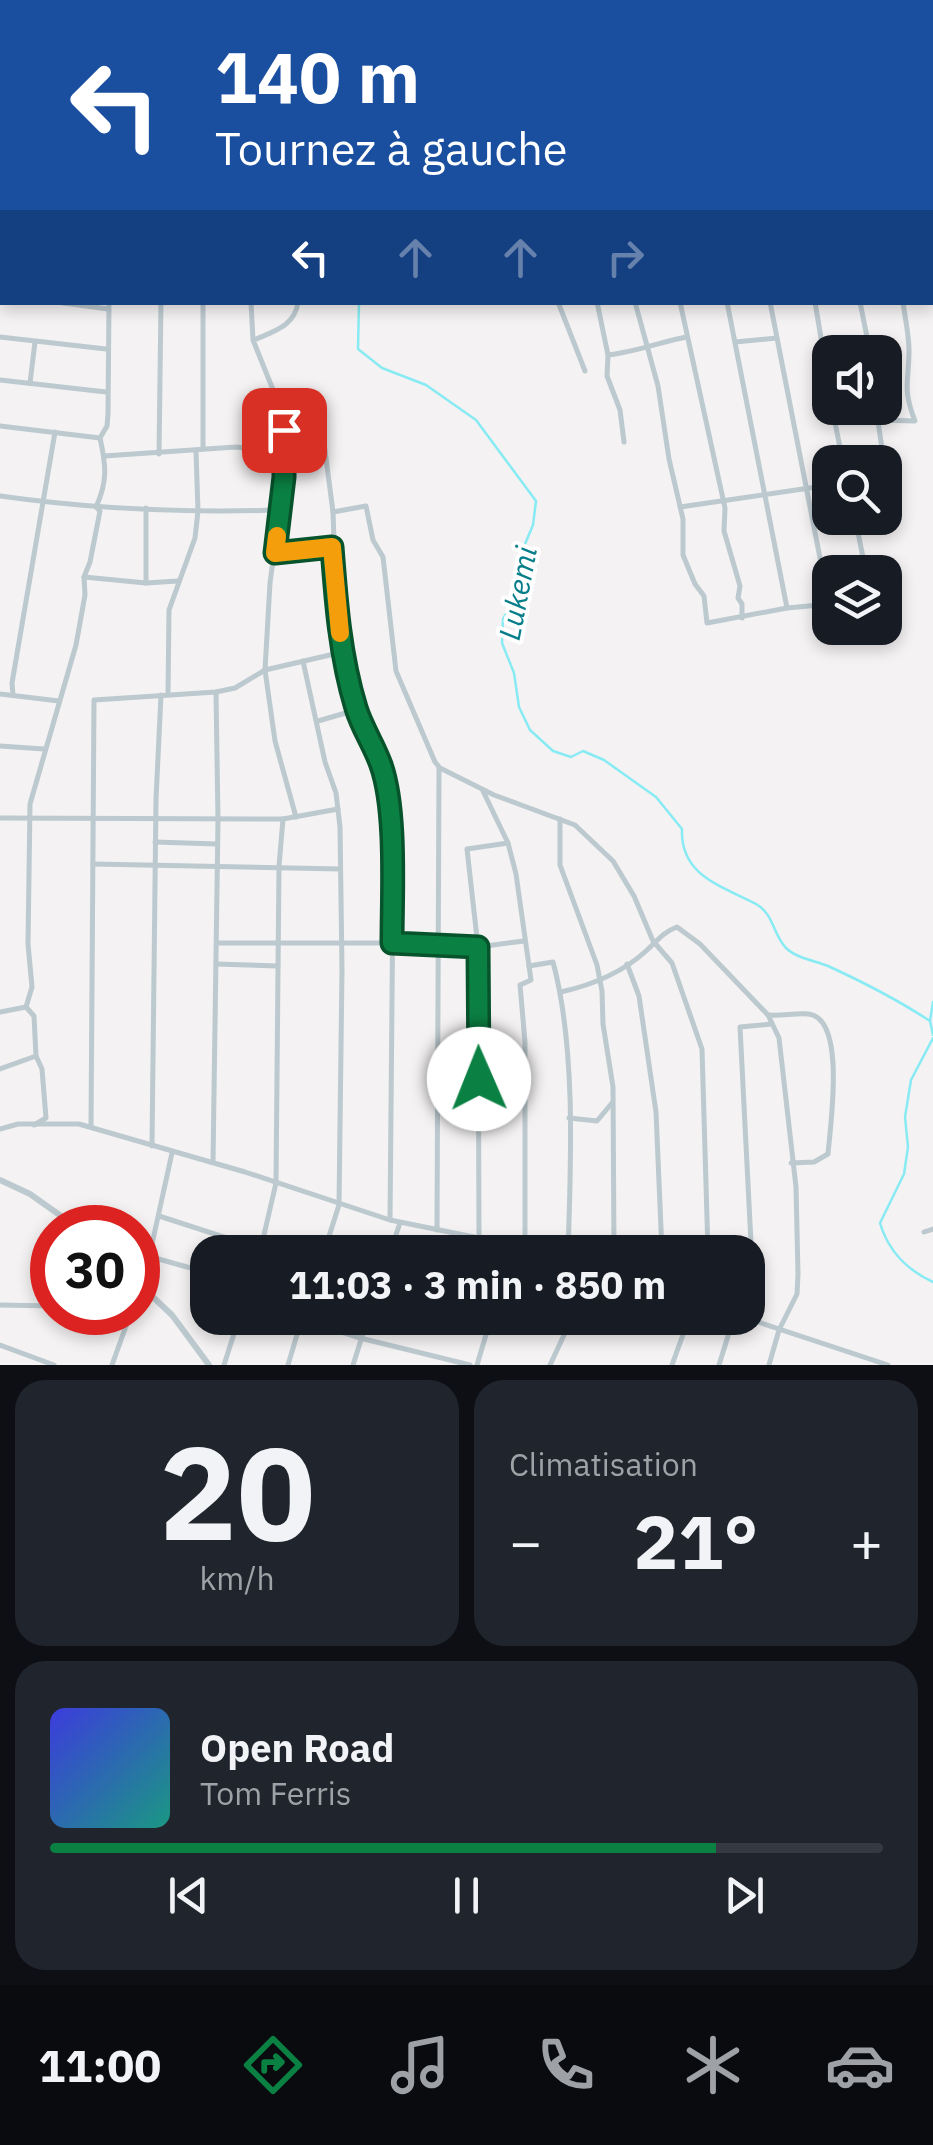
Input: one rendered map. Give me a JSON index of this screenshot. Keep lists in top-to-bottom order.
{
  "water": ["Lukemi"],
  "page": {
    "turn": ["140 m", "Tournez à gauche"],
    "limit": "30",
    "trip": "11:03 · 3 min · 850 m",
    "tile": [
      ["20", "km/h"],
      "Climatisation"
    ],
    "heat": ["−", "21°", "+"],
    "song": ["Open Road", "Tom Ferris"],
    "tabs": "11:00"
  }
}
